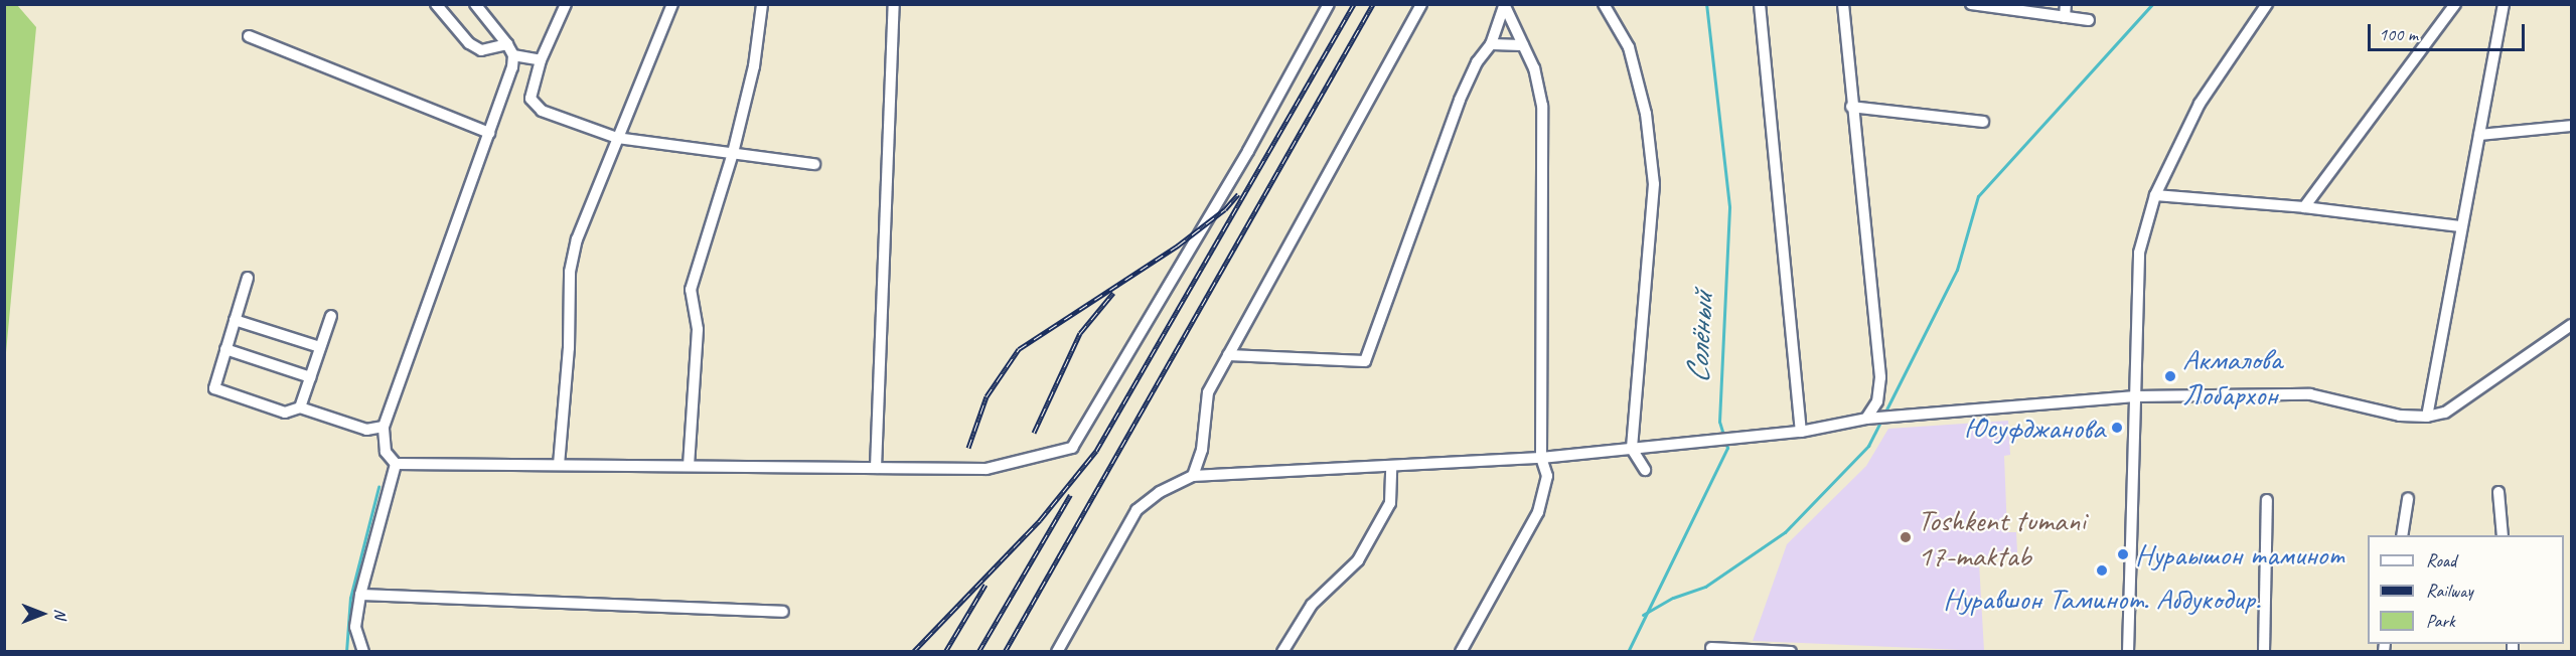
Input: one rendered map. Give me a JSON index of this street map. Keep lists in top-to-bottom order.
{
  "water": ["Солёный"],
  "places": [
    "Акмалова Лобархон",
    "Юсуфджанова",
    "Toshkent tumani 17-maktab",
    "Нураышон таминот",
    "Нуравшон Таминот. Абдукодир."
  ],
  "legend": ["Road", "Railway", "Park"],
  "scale_bar": "100 m",
  "north": "right"
}
